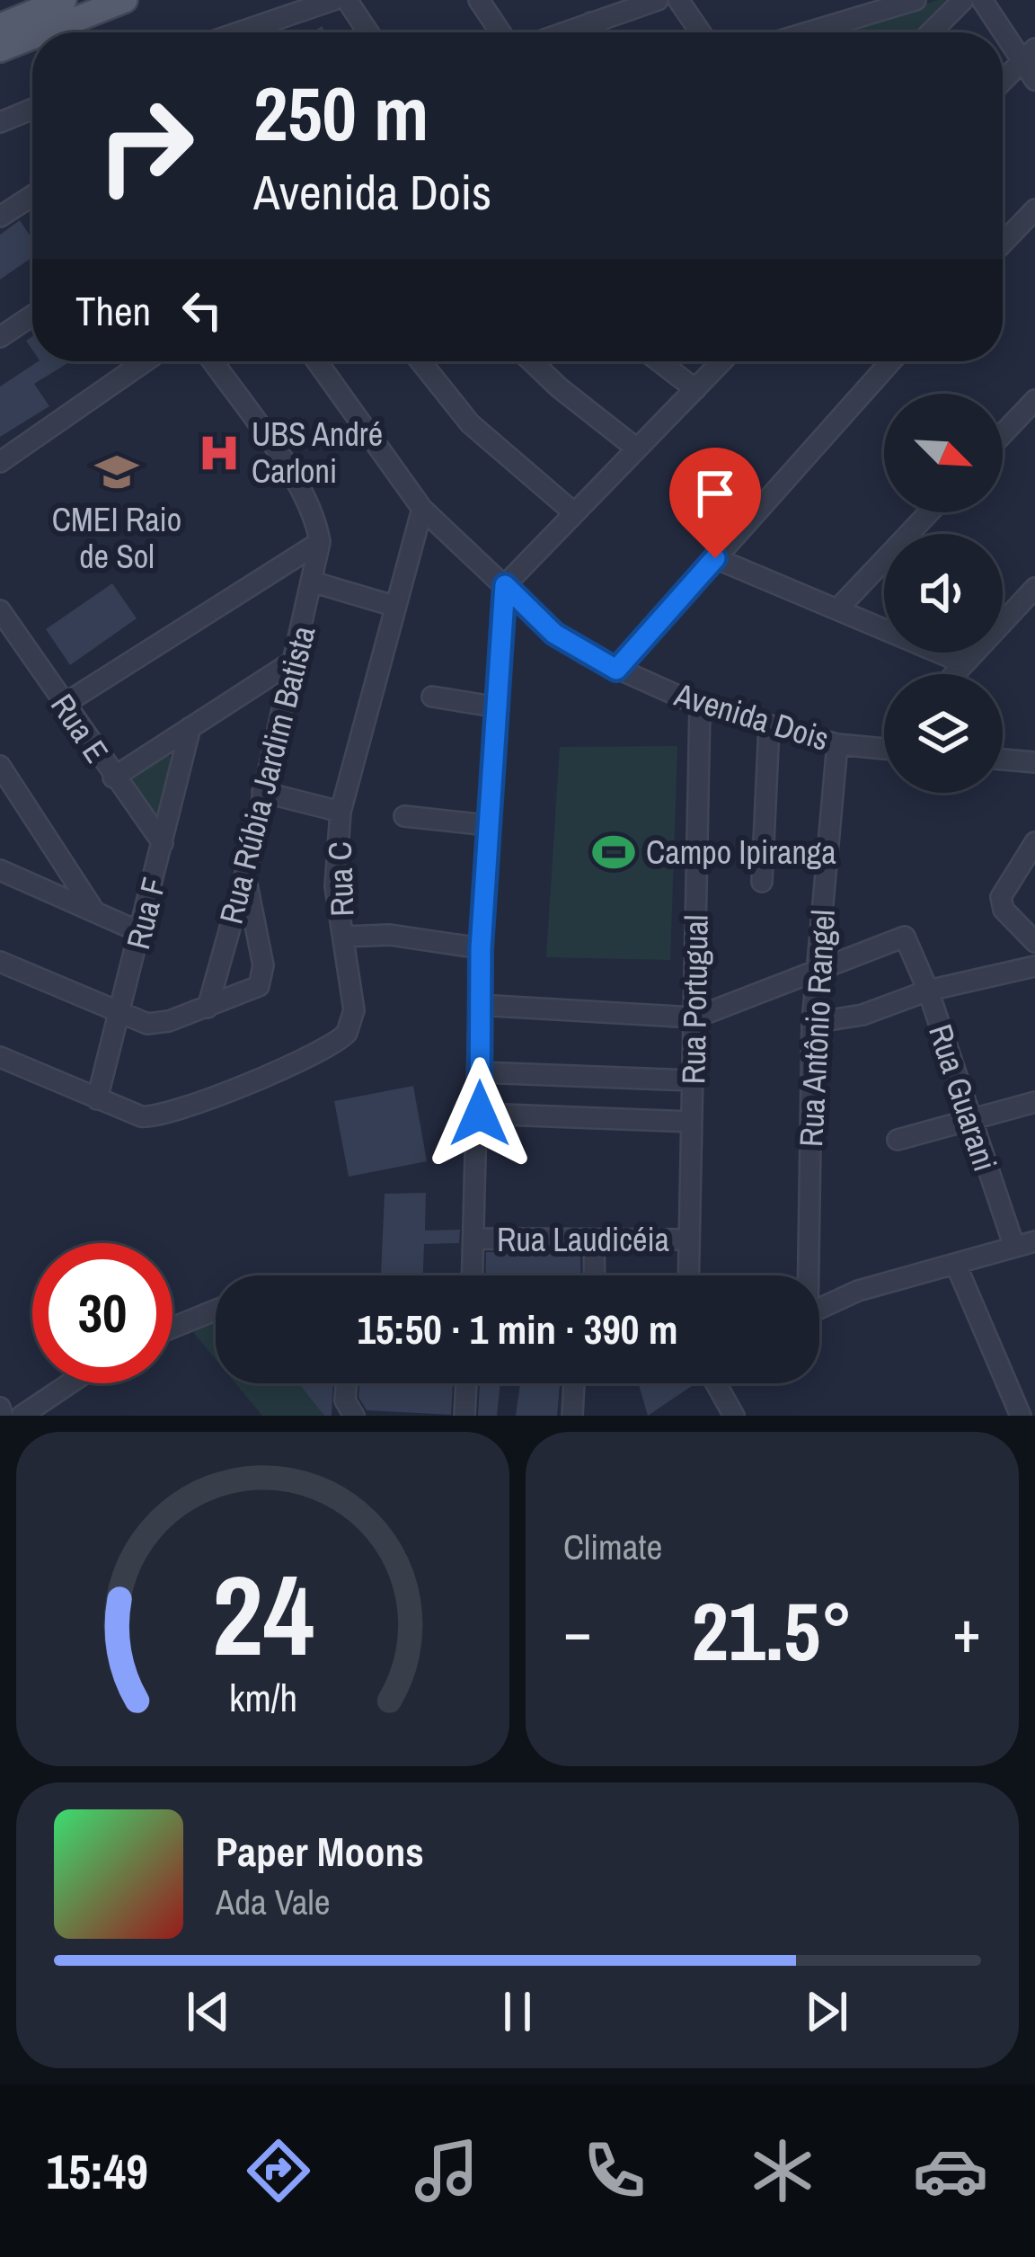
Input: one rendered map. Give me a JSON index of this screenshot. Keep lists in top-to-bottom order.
{
  "streets": {
    "street": [
      "Avenida Dois",
      "Rua E",
      "Rua Rúbia Jardim Batista",
      "Rua C",
      "Rua F",
      "Rua Portugual",
      "Rua Antônio Rangel",
      "Rua Guarani",
      "Rua Laudicéia"
    ]
  },
  "crossings": [
    ["Avenida Dois", "Rua C"],
    ["Avenida Dois", "Rua Portugual"],
    ["Avenida Dois", "Rua Antônio Rangel"],
    ["Rua E", "Rua F"],
    ["Rua C", "Rua F"],
    ["Rua Portugual", "Rua Laudicéia"],
    ["Rua Antônio Rangel", "Rua Guarani"]
  ],
  "places": {
    "hospital": ["UBS André Carloni"],
    "school or university": ["CMEI Raio de Sol"],
    "sports": ["Campo Ipiranga"]
  },
  "north": "bottom right",
  "page": {
    "turn": ["250 m", "Avenida Dois"],
    "then": "Then",
    "limit": "30",
    "trip": "15:50 · 1 min · 390 m",
    "tile": "Climate",
    "heat": ["−", "21.5°", "+"],
    "song": ["Paper Moons", "Ada Vale"],
    "tabs": "15:49",
    "gauge": ["24", "km/h"]
  }
}
